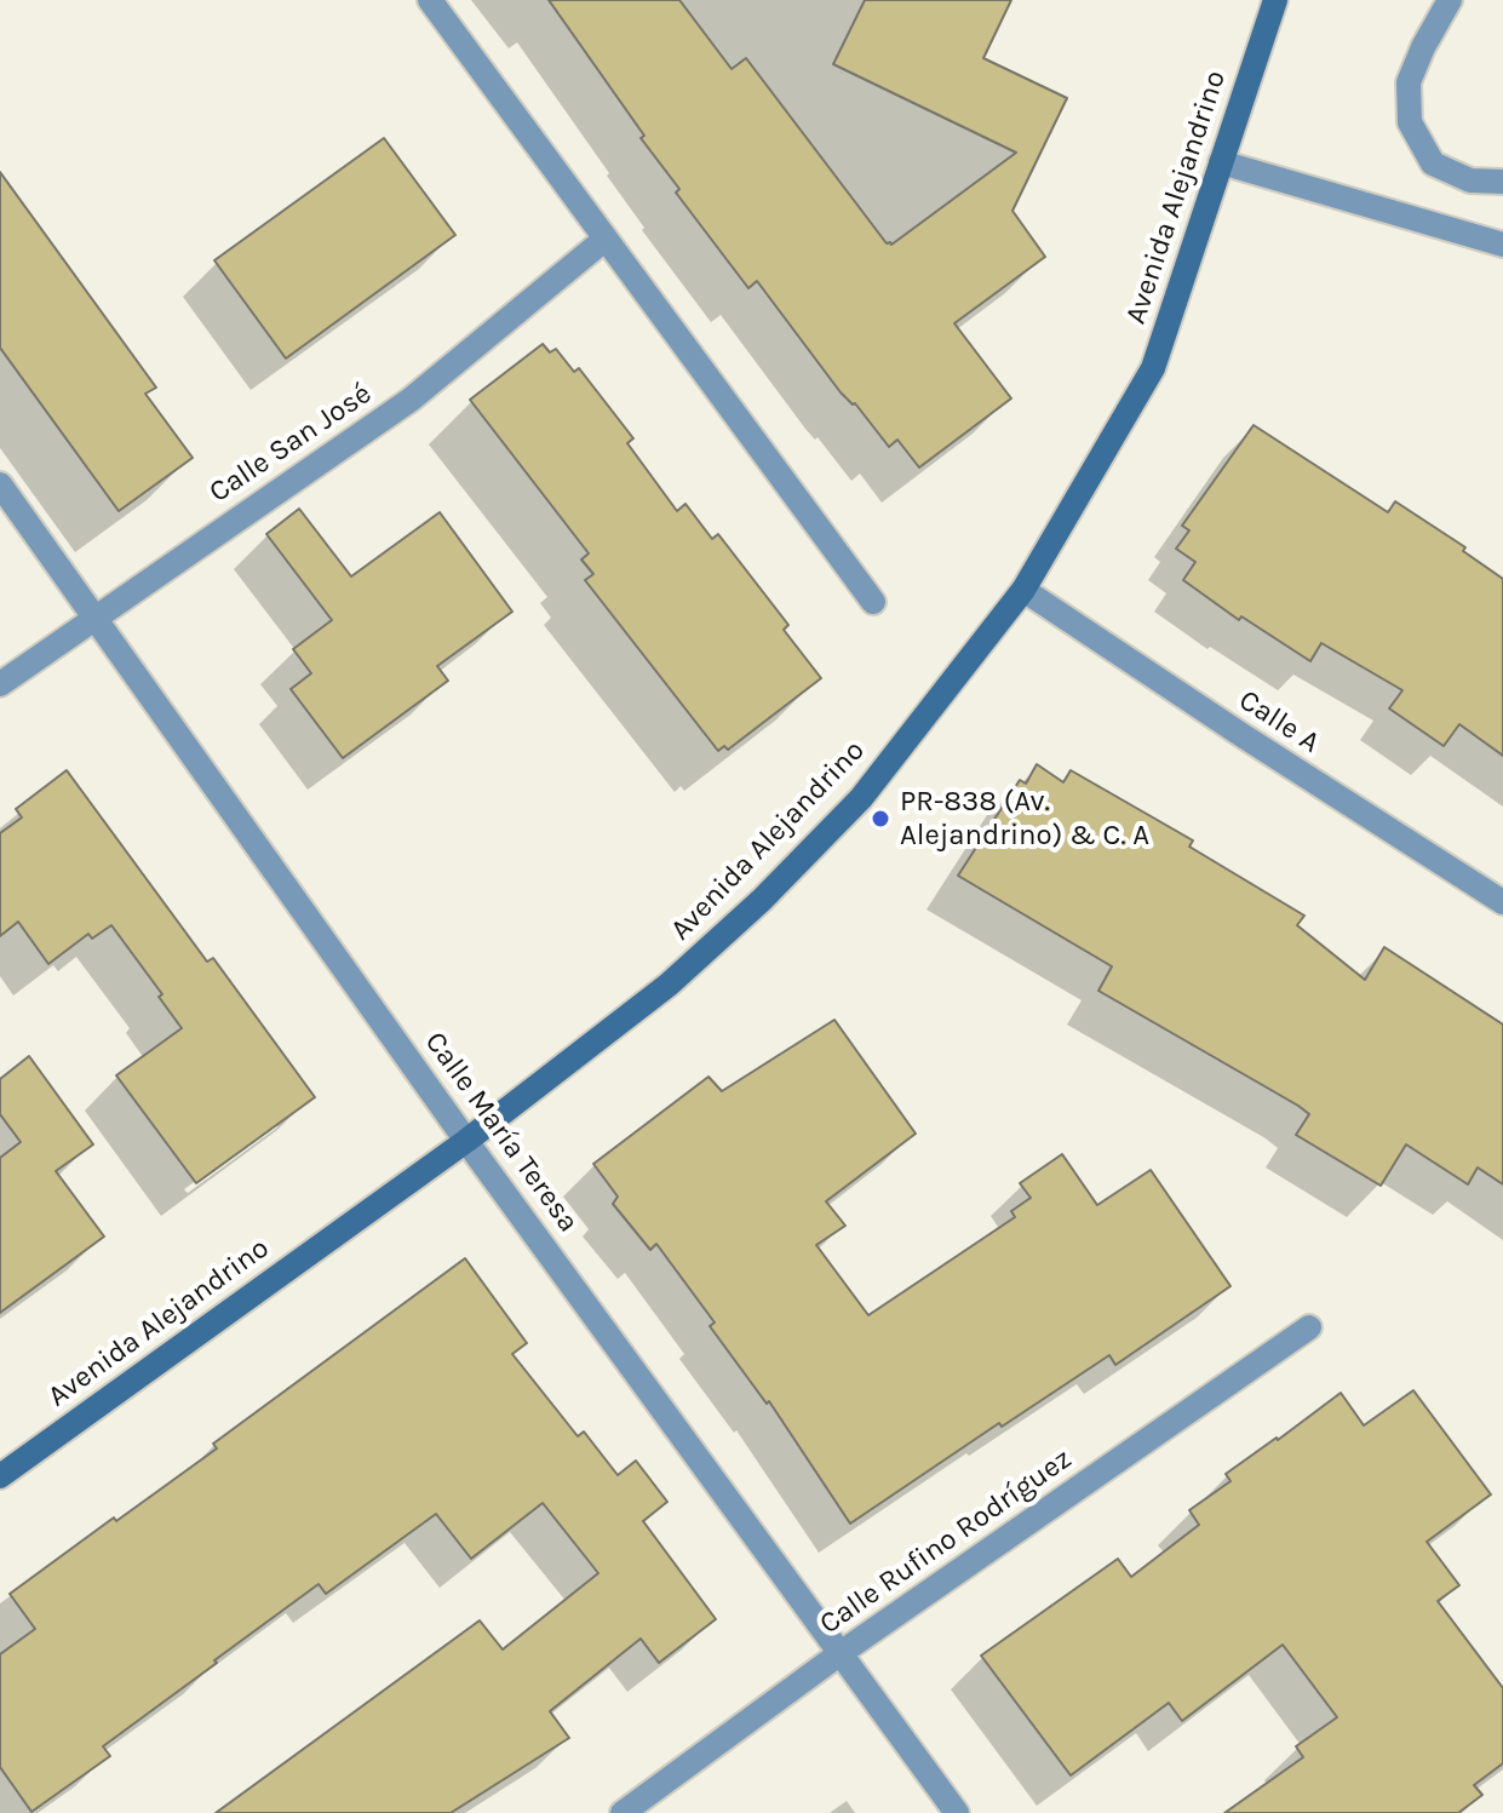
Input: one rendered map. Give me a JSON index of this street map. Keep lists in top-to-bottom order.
{
  "streets": {
    "street": [
      "Avenida Alejandrino",
      "Calle San José",
      "Calle A",
      "Calle María Teresa",
      "Calle Rufino Rodríguez"
    ]
  },
  "crossings": [
    ["Avenida Alejandrino", "Calle A"],
    ["Avenida Alejandrino", "Calle María Teresa"],
    ["Calle San José", "Calle María Teresa"],
    ["Calle María Teresa", "Calle Rufino Rodríguez"]
  ],
  "places": ["PR-838 (Av. Alejandrino) & C. A"]
}
